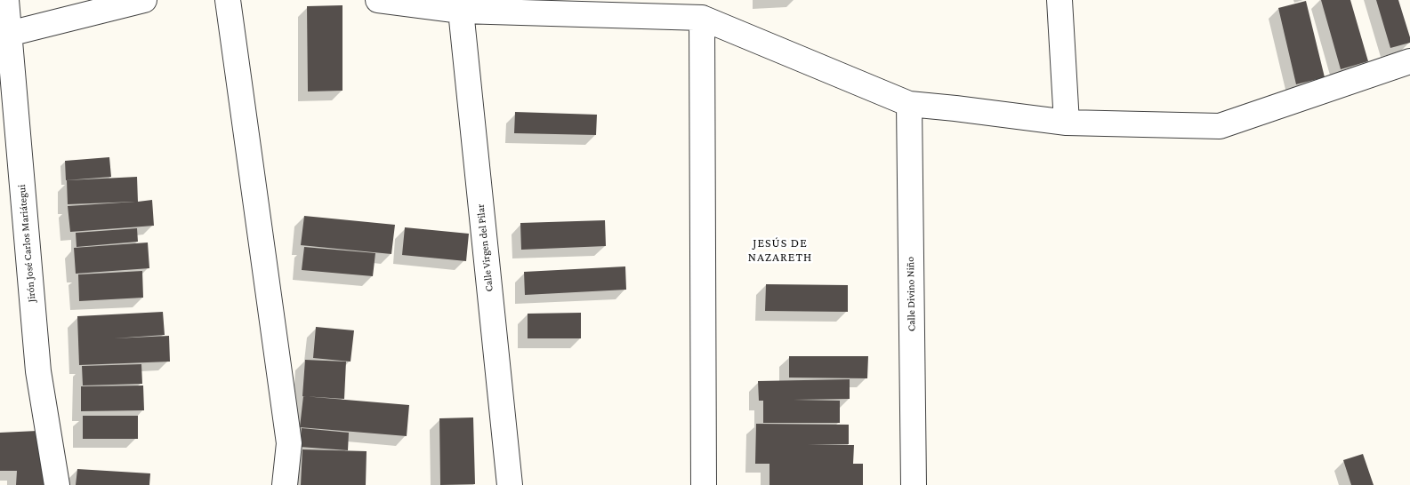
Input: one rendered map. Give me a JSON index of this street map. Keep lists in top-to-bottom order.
{
  "streets": {
    "street": ["Jirón José Carlos Mariátegui", "Calle Virgen del Pilar", "Calle Divino Niño"]
  },
  "districts": ["JESÚS DE NAZARETH"]
}
